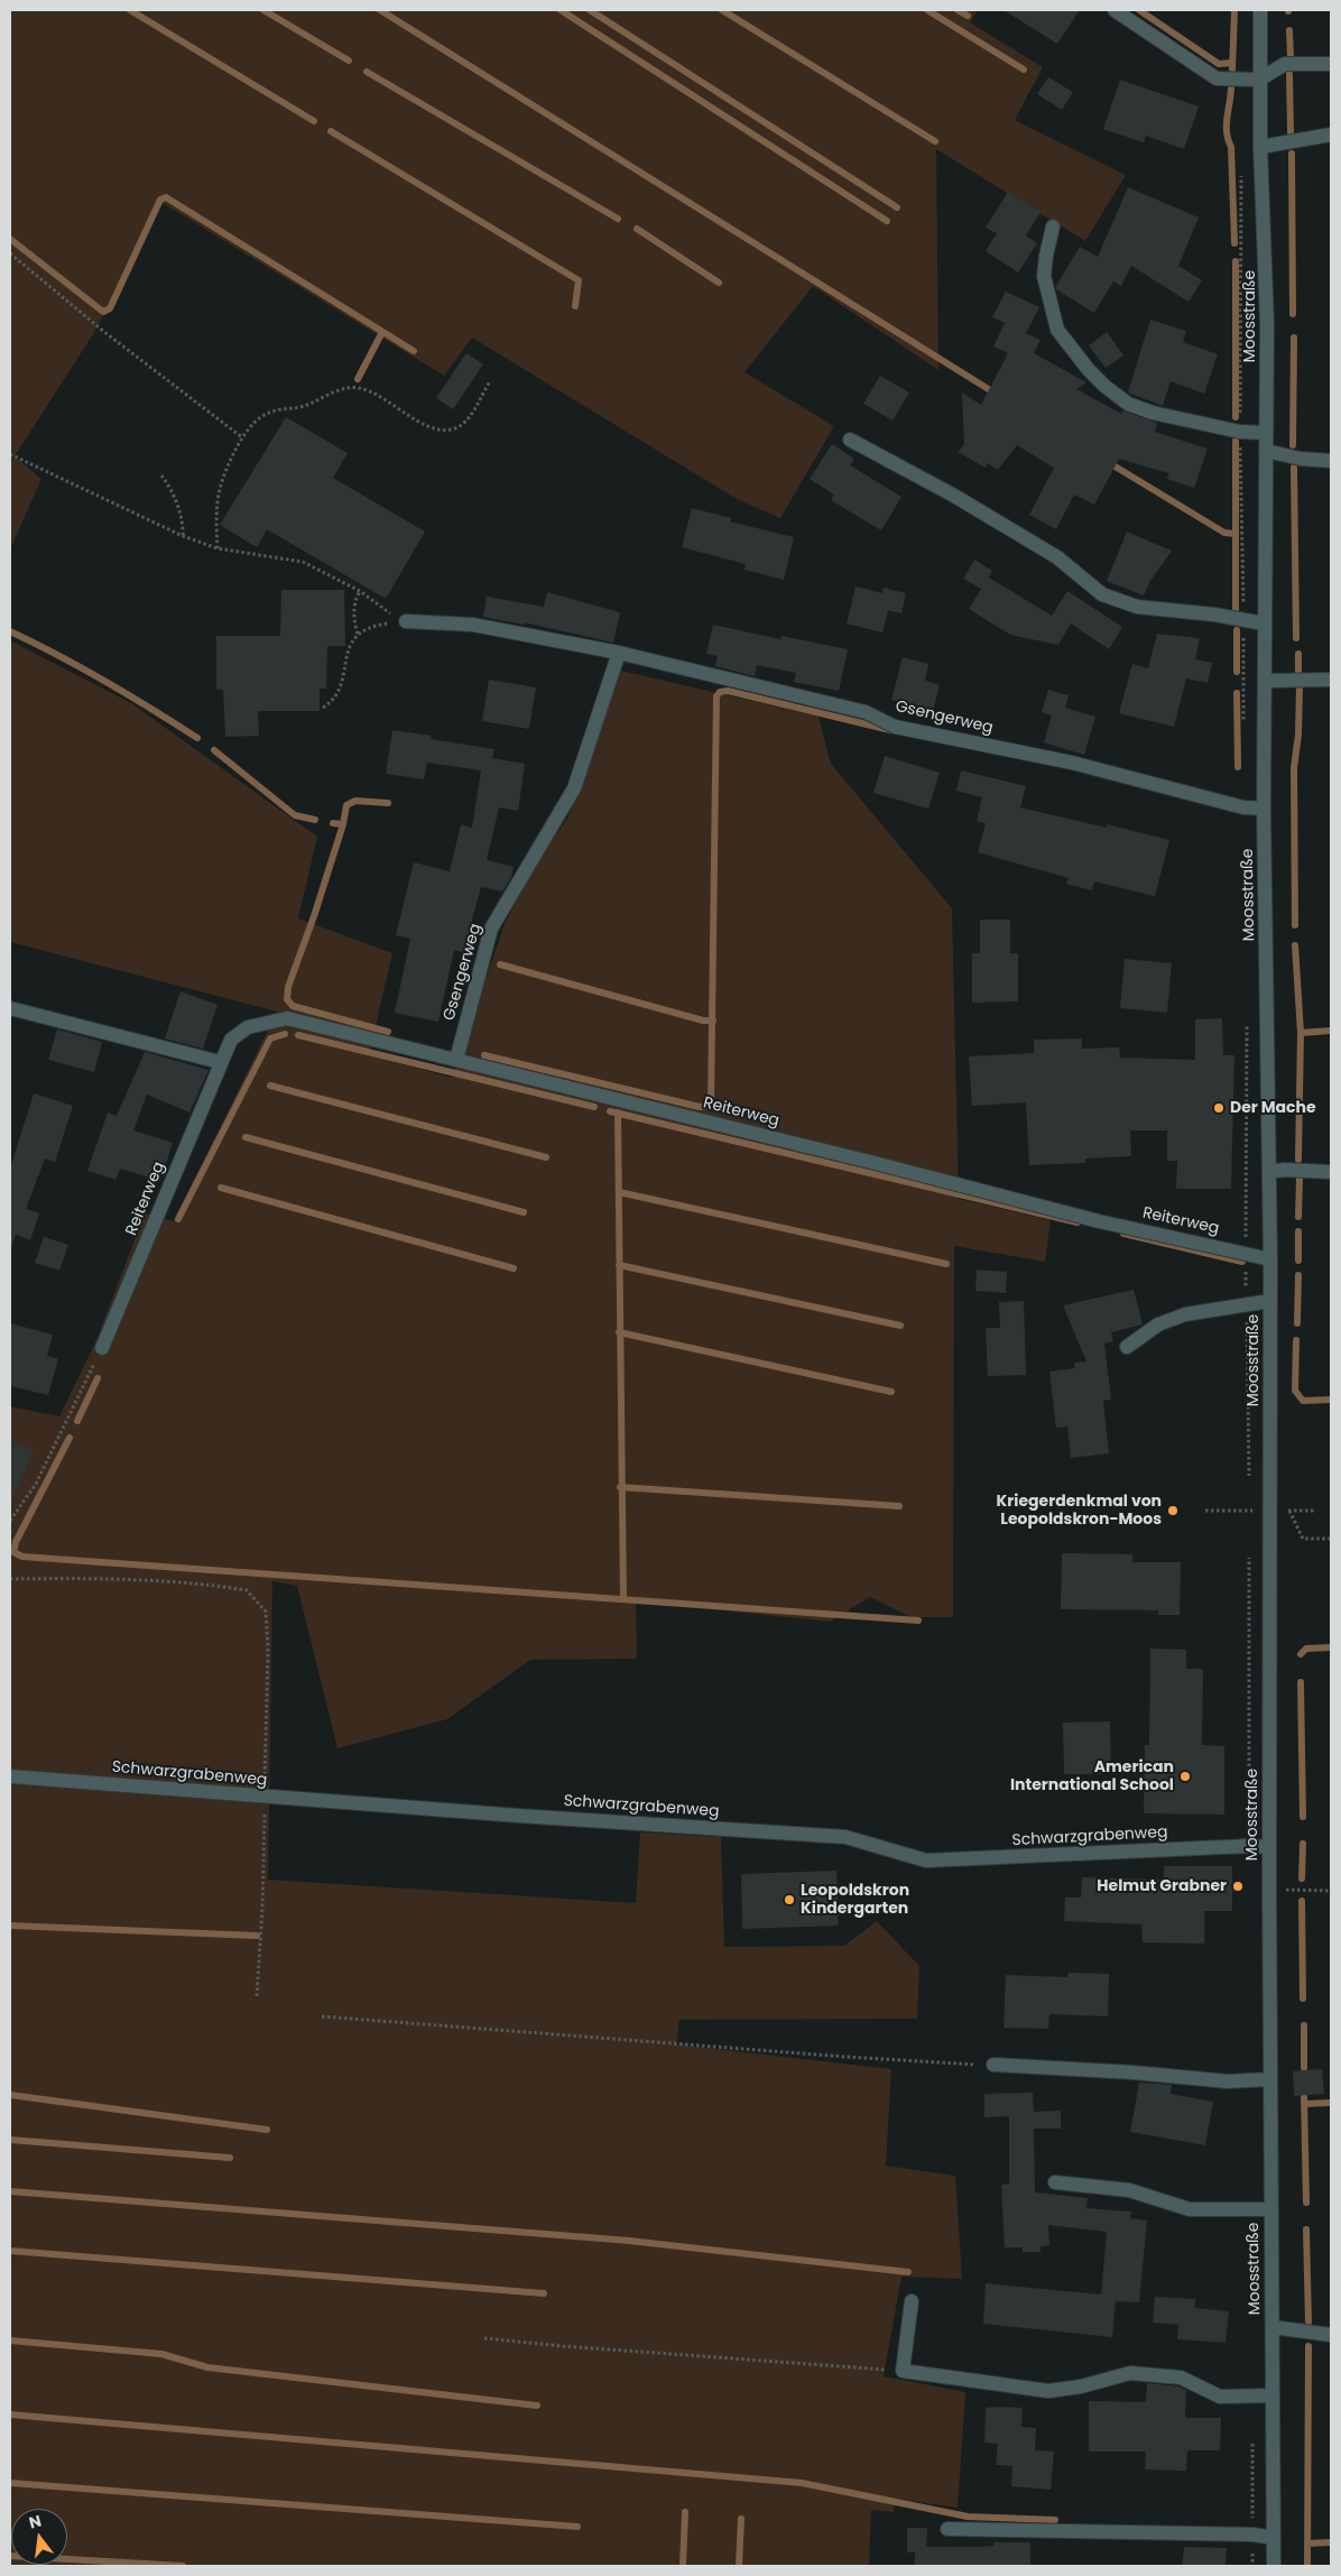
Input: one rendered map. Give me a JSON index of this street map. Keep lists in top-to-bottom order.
{
  "streets": {
    "street": [
      "Moosstraße",
      "Gsengerweg",
      "Reiterweg",
      "Schwarzgrabenweg"
    ]
  },
  "crossings": [
    ["Moosstraße", "Gsengerweg"],
    ["Moosstraße", "Reiterweg"],
    ["Moosstraße", "Schwarzgrabenweg"],
    ["Gsengerweg", "Reiterweg"]
  ],
  "places": [
    "Der Mache",
    "Kriegerdenkmal von Leopoldskron-Moos",
    "American International School",
    "Helmut Grabner",
    "Leopoldskron Kindergarten"
  ],
  "north": "top"
}
